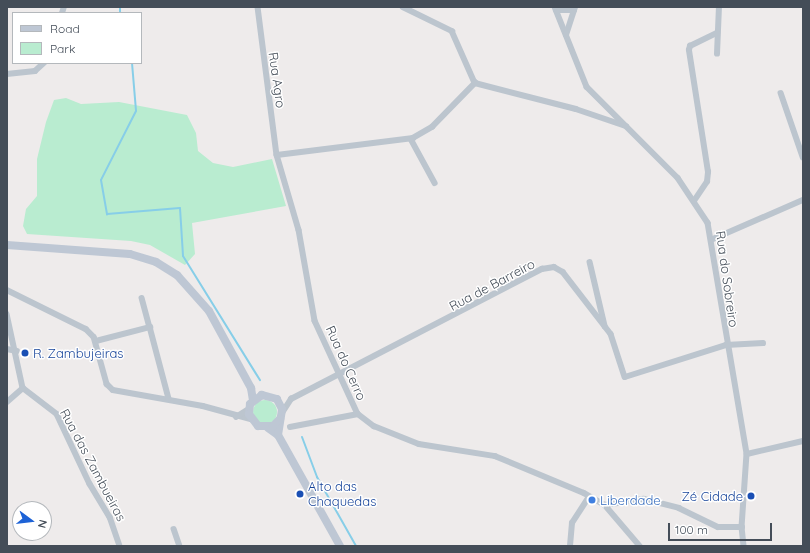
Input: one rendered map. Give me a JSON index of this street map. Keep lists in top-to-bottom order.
{
  "streets": {
    "street": [
      "Rua Agro",
      "Rua do Sobreiro",
      "Rua de Barreiro",
      "Rua do Cerro",
      "Rua das Zambueiras"
    ]
  },
  "crossings": [
    ["Rua Agro", "Rua do Cerro"],
    ["Rua do Sobreiro", "Rua de Barreiro"],
    ["Rua de Barreiro", "Rua do Cerro"]
  ],
  "places": [
    "R. Zambujeiras",
    "Alto das Chaquedas",
    "Zé Cidade",
    "Liberdade"
  ],
  "legend": ["Road", "Park"],
  "scale_bar": "100 m",
  "north": "right"
}
